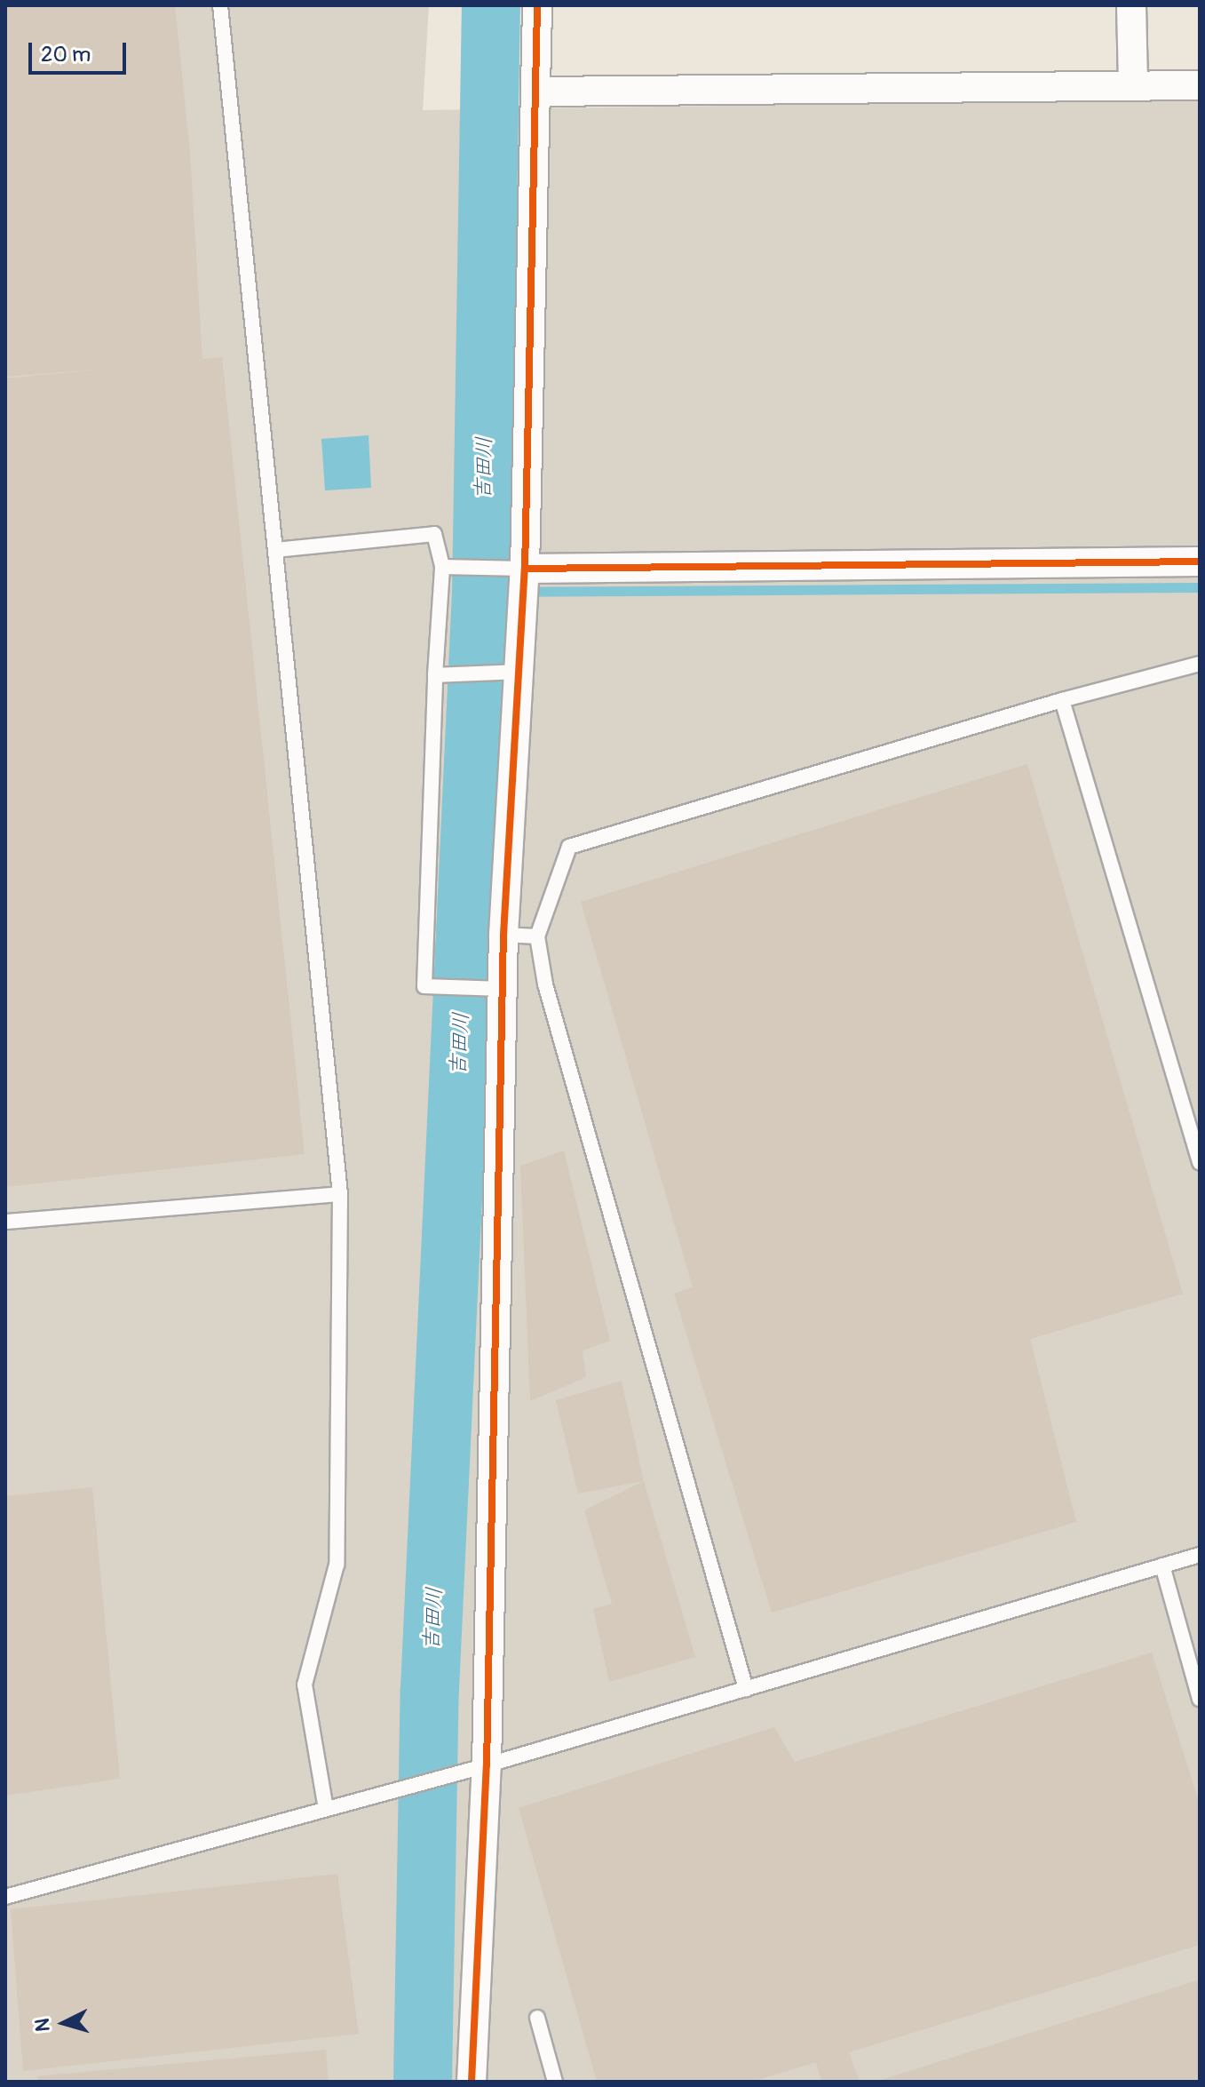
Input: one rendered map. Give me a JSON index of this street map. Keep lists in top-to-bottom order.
{
  "water": ["吉田川"],
  "scale_bar": "20 m",
  "north": "left"
}
